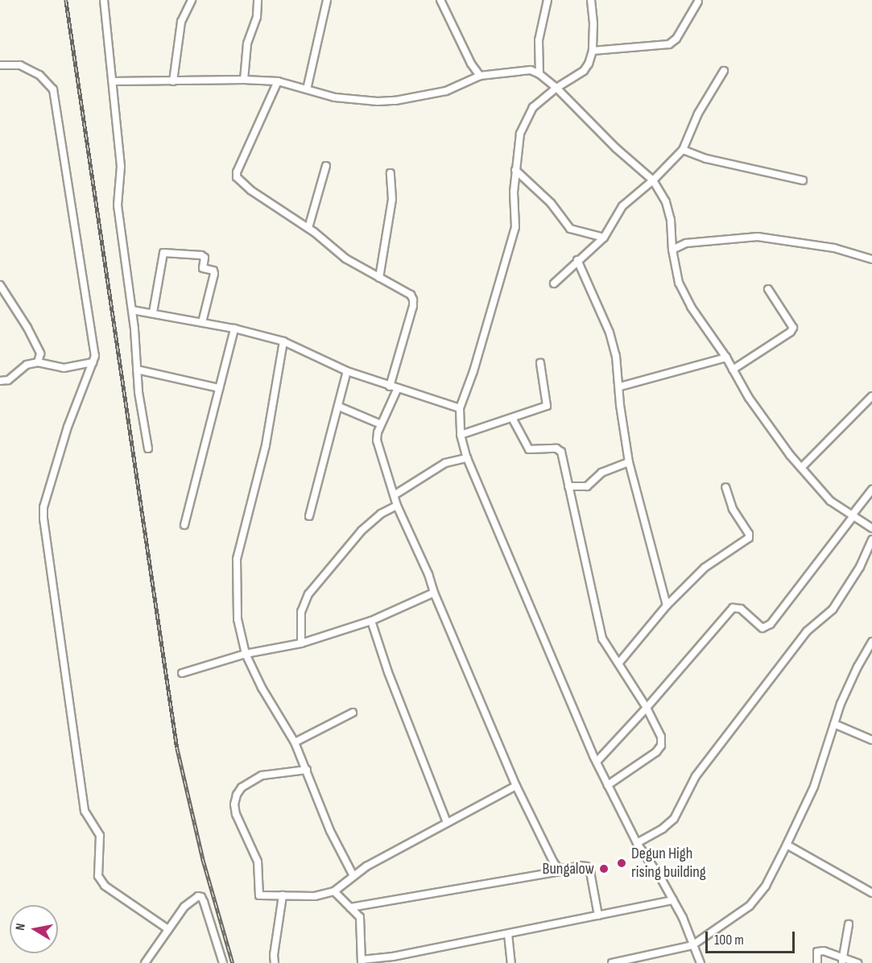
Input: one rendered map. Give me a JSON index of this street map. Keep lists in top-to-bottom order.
{
  "places": ["Degun High rising building", "Bungalow"],
  "scale_bar": "100 m",
  "north": "left"
}
